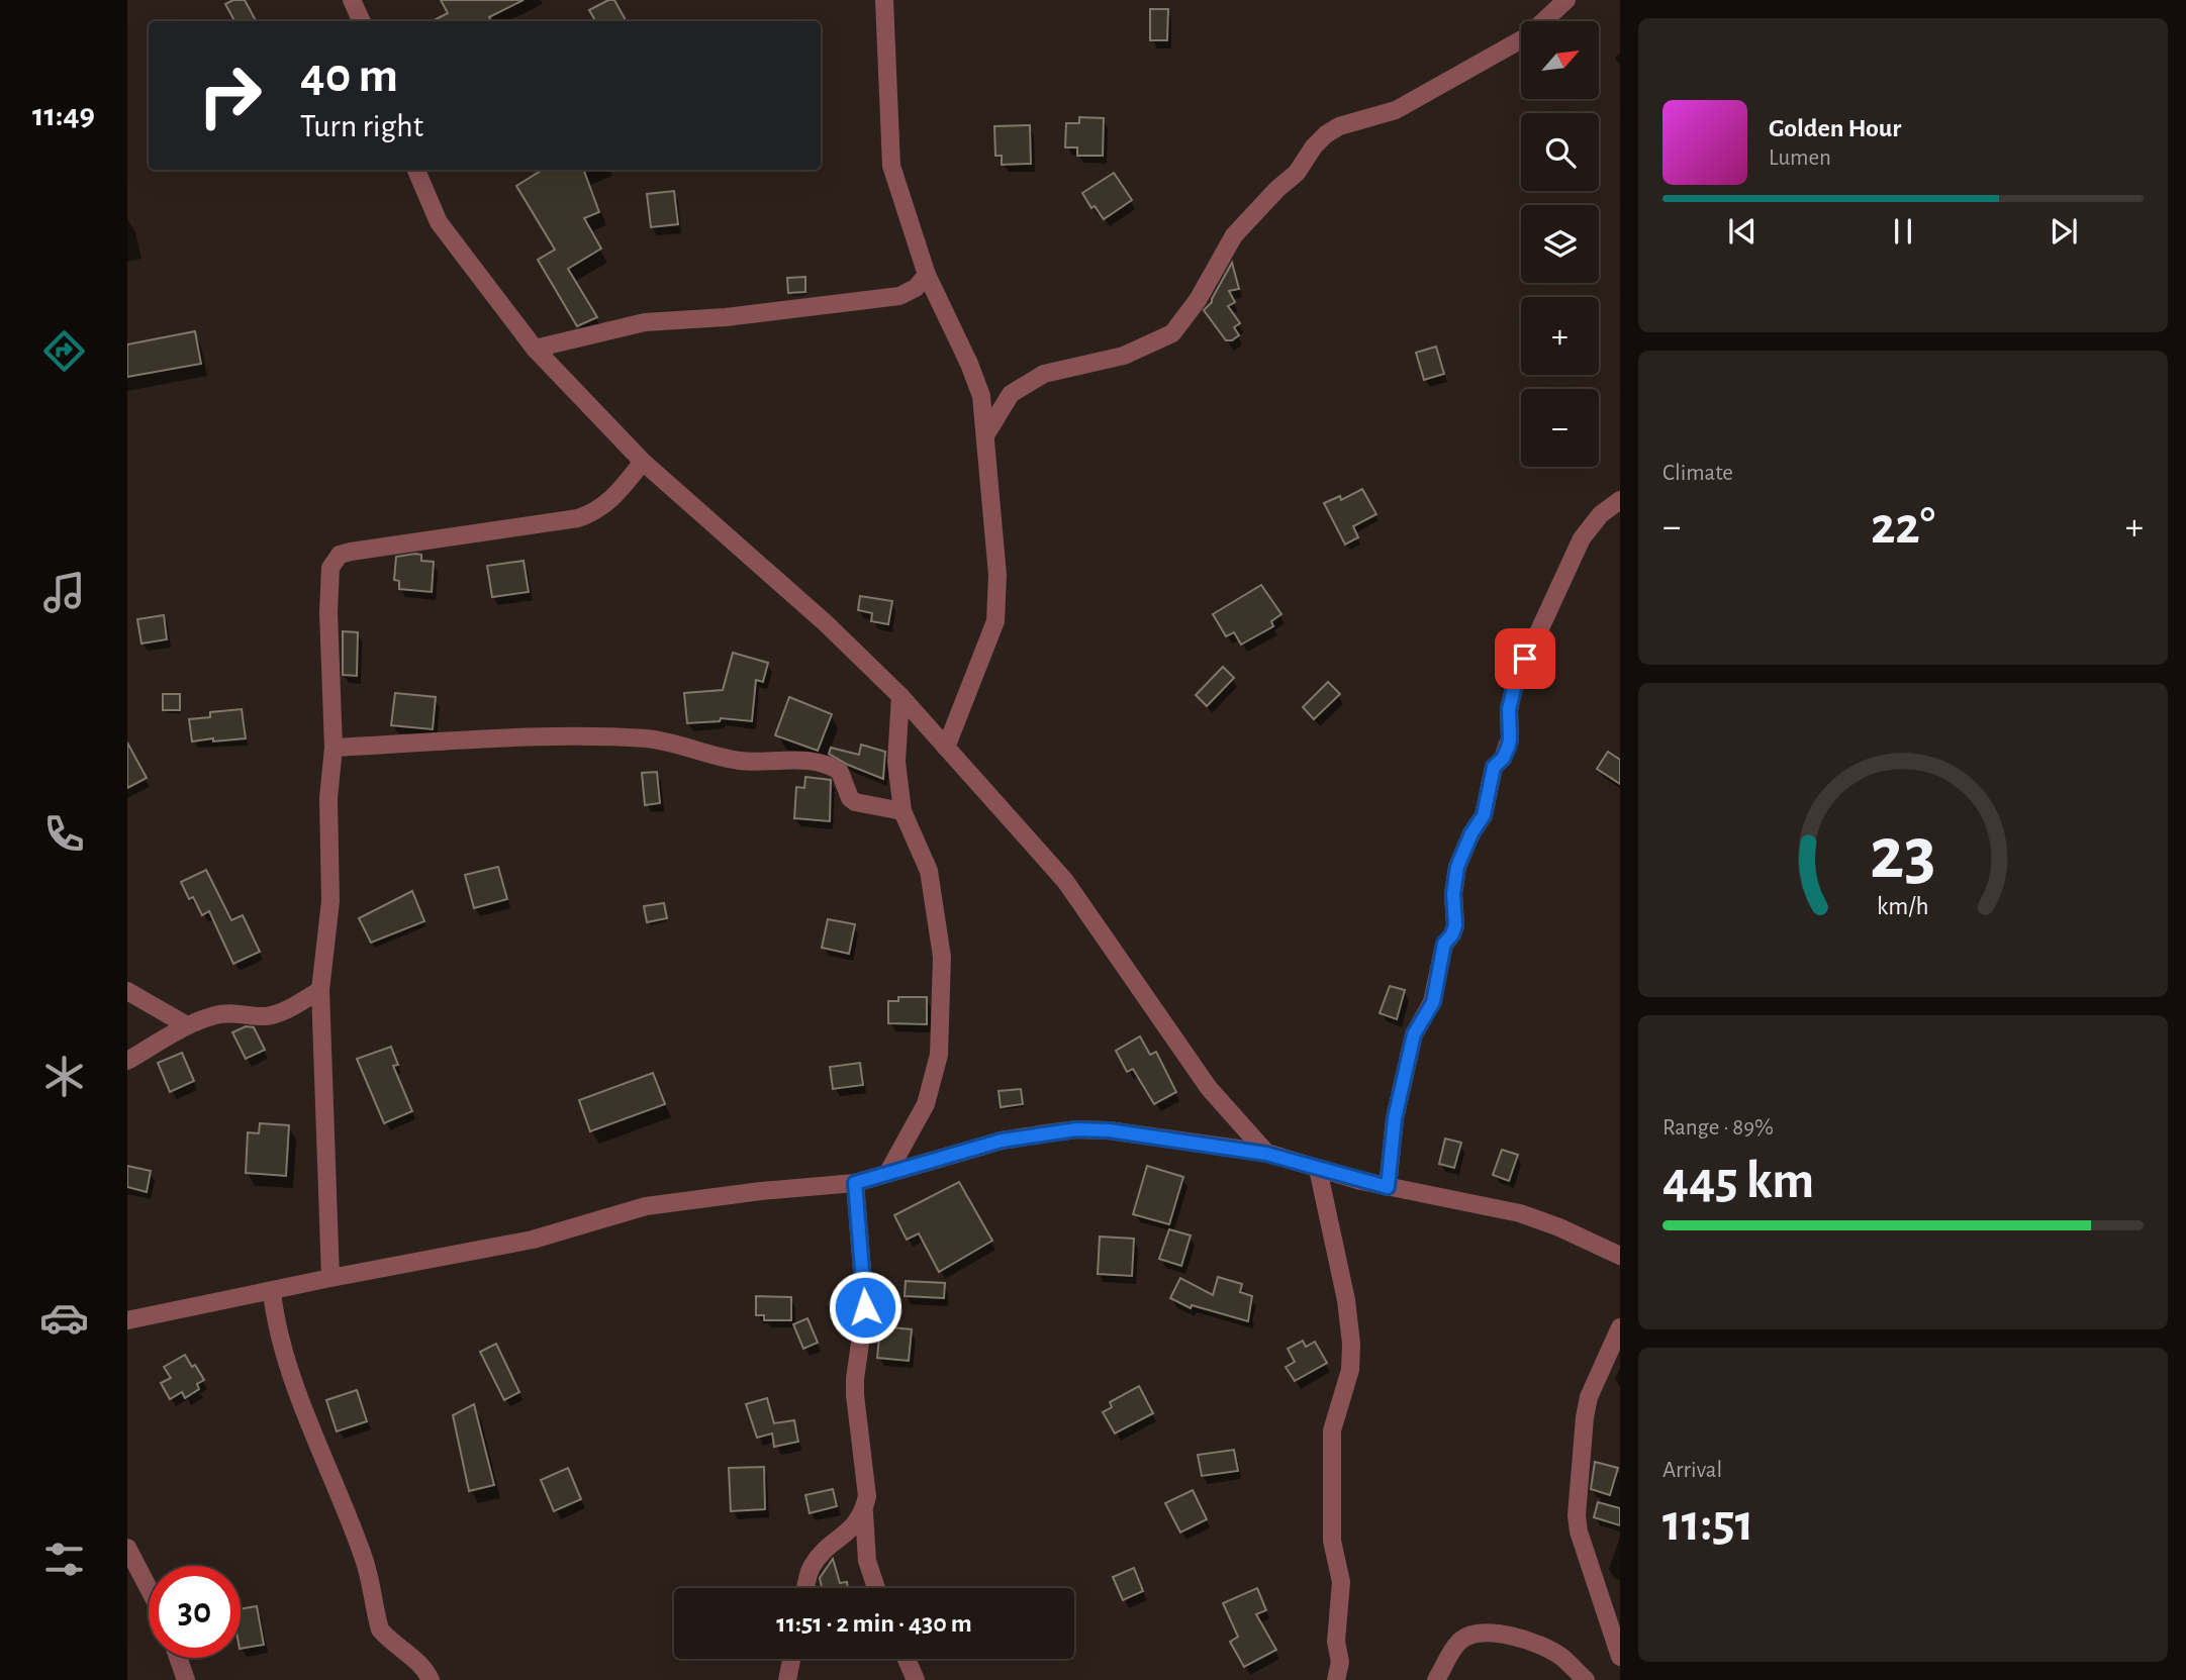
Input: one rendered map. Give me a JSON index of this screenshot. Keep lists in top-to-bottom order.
{
  "north": "top right",
  "page": {
    "tabs": "11:49",
    "map_buttons": ["+", "−"],
    "turn": ["40 m", "Turn right"],
    "song": ["Golden Hour", "Lumen"],
    "tile": [
      "Climate",
      ["Range · 89%", "445 km"],
      ["Arrival", "11:51"]
    ],
    "heat": ["−", "22°", "+"],
    "limit": "30",
    "trip": "11:51 · 2 min · 430 m",
    "gauge": ["23", "km/h"]
  }
}
